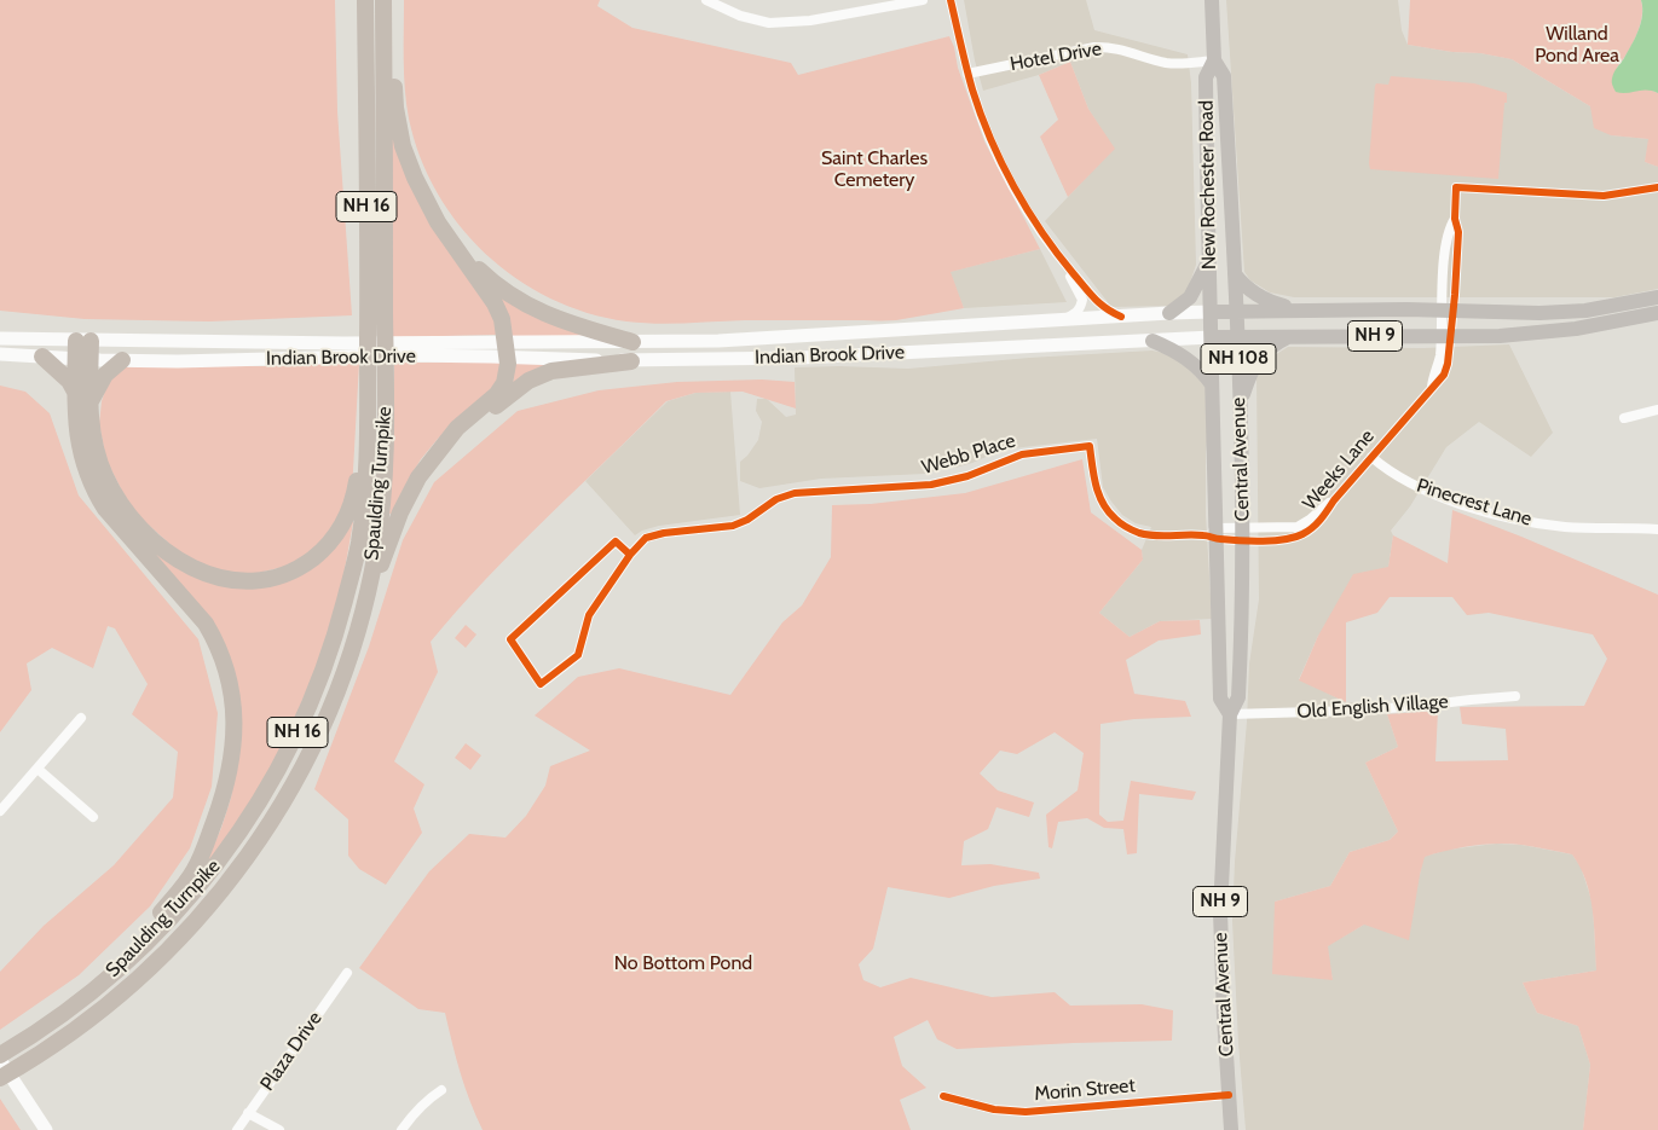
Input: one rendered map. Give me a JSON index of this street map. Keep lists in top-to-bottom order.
{
  "streets": {
    "highway": ["NH 16", "Spaulding Turnpike"],
    "main road": [
      "New Rochester Road",
      "NH 9",
      "Indian Brook Drive",
      "NH 108",
      "Central Avenue"
    ],
    "street": [
      "Hotel Drive",
      "Webb Place",
      "Weeks Lane",
      "Pinecrest Lane",
      "Old English Village",
      "Plaza Drive",
      "Morin Street"
    ]
  },
  "crossings": [
    ["Hotel Drive", "New Rochester Road"],
    ["New Rochester Road", "Indian Brook Drive"],
    ["New Rochester Road", "Central Avenue"],
    ["NH 9", "Indian Brook Drive"],
    ["NH 9", "Central Avenue"],
    ["Indian Brook Drive", "Central Avenue"],
    ["Indian Brook Drive", "Weeks Lane"],
    ["Webb Place", "Central Avenue"],
    ["Webb Place", "Weeks Lane"],
    ["Central Avenue", "Weeks Lane"],
    ["Central Avenue", "Old English Village"],
    ["Central Avenue", "Morin Street"],
    ["Weeks Lane", "Pinecrest Lane"]
  ],
  "parks": ["Willand Pond Area", "Saint Charles Cemetery", "No Bottom Pond"]
}
